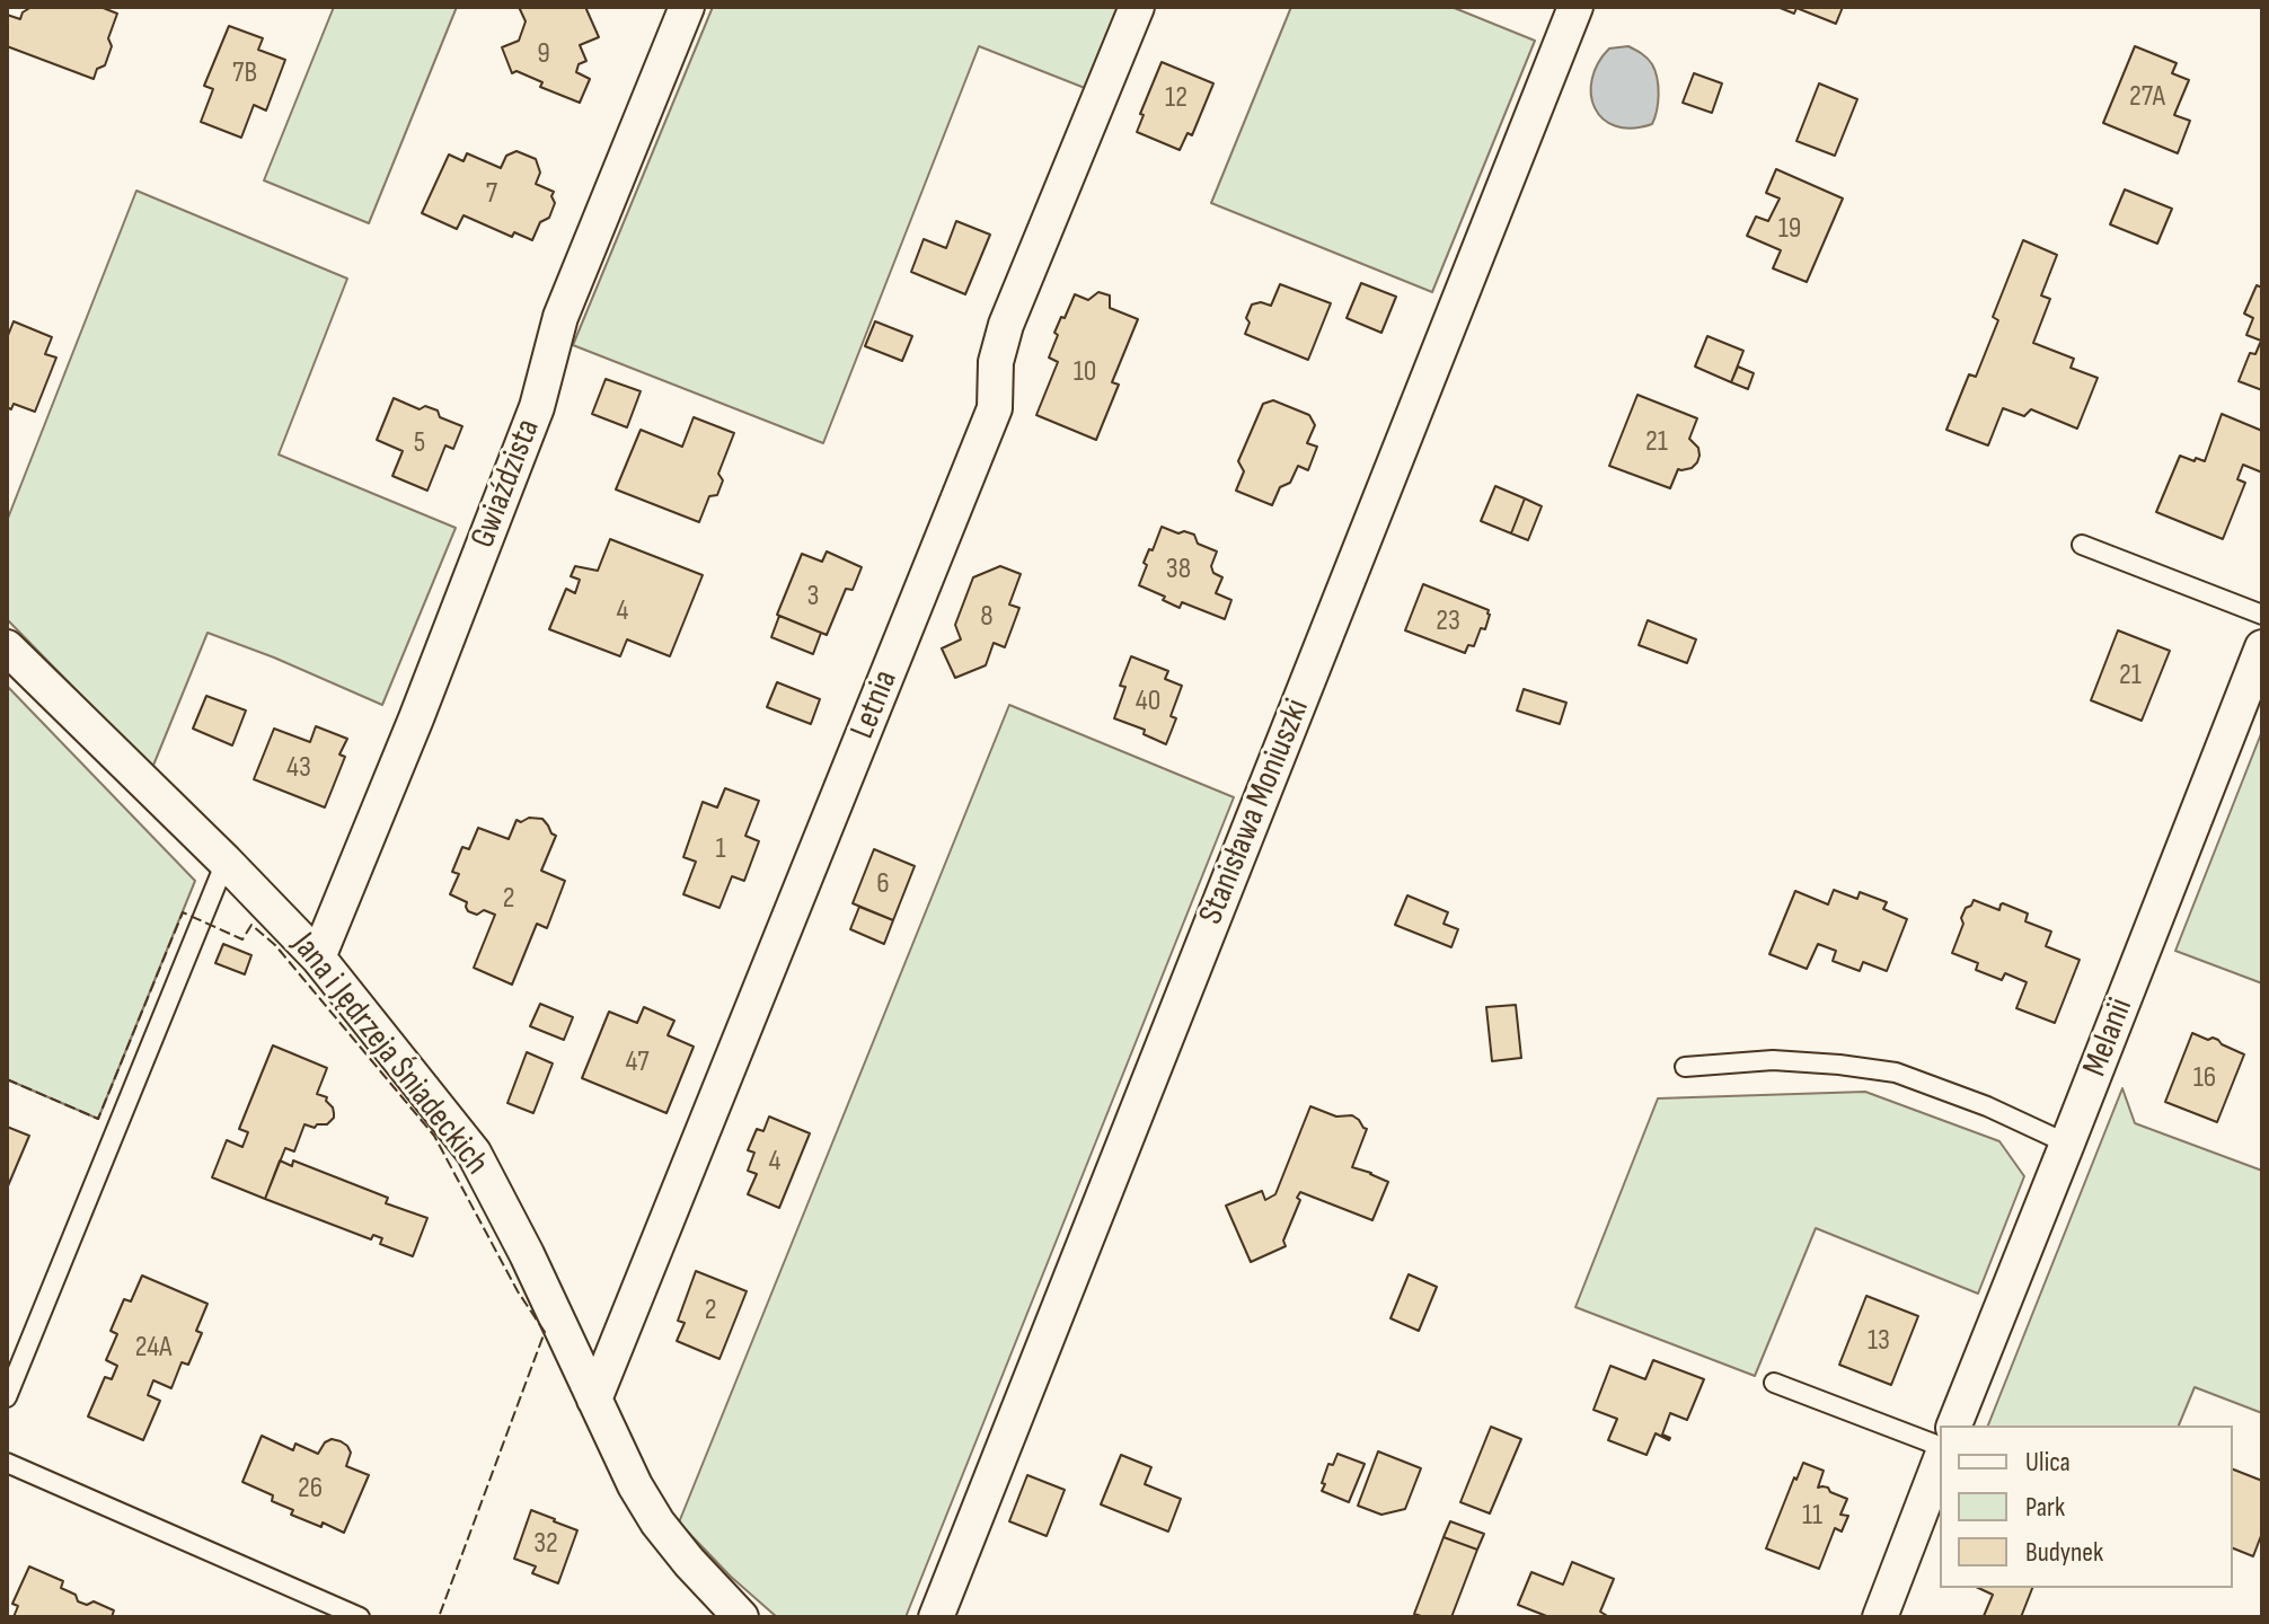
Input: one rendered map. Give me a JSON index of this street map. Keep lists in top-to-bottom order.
{
  "streets": {
    "street": [
      "Gwiaździsta",
      "Letnia",
      "Stanisława Moniuszki",
      "Melanii",
      "Jana i Jędrzeja Śniadeckich"
    ]
  },
  "crossings": [
    ["Gwiaździsta", "Jana i Jędrzeja Śniadeckich"],
    ["Letnia", "Jana i Jędrzeja Śniadeckich"]
  ],
  "house_numbers": [
    "9",
    "7B",
    "27A",
    "12",
    "7",
    "19",
    "10",
    "21",
    "5",
    "38",
    "3",
    "4",
    "8",
    "23",
    "21",
    "40",
    "43",
    "1",
    "6",
    "2",
    "47",
    "16",
    "4",
    "2",
    "13",
    "24A",
    "26",
    "11",
    "32"
  ],
  "legend": ["Ulica", "Park", "Budynek"]
}
